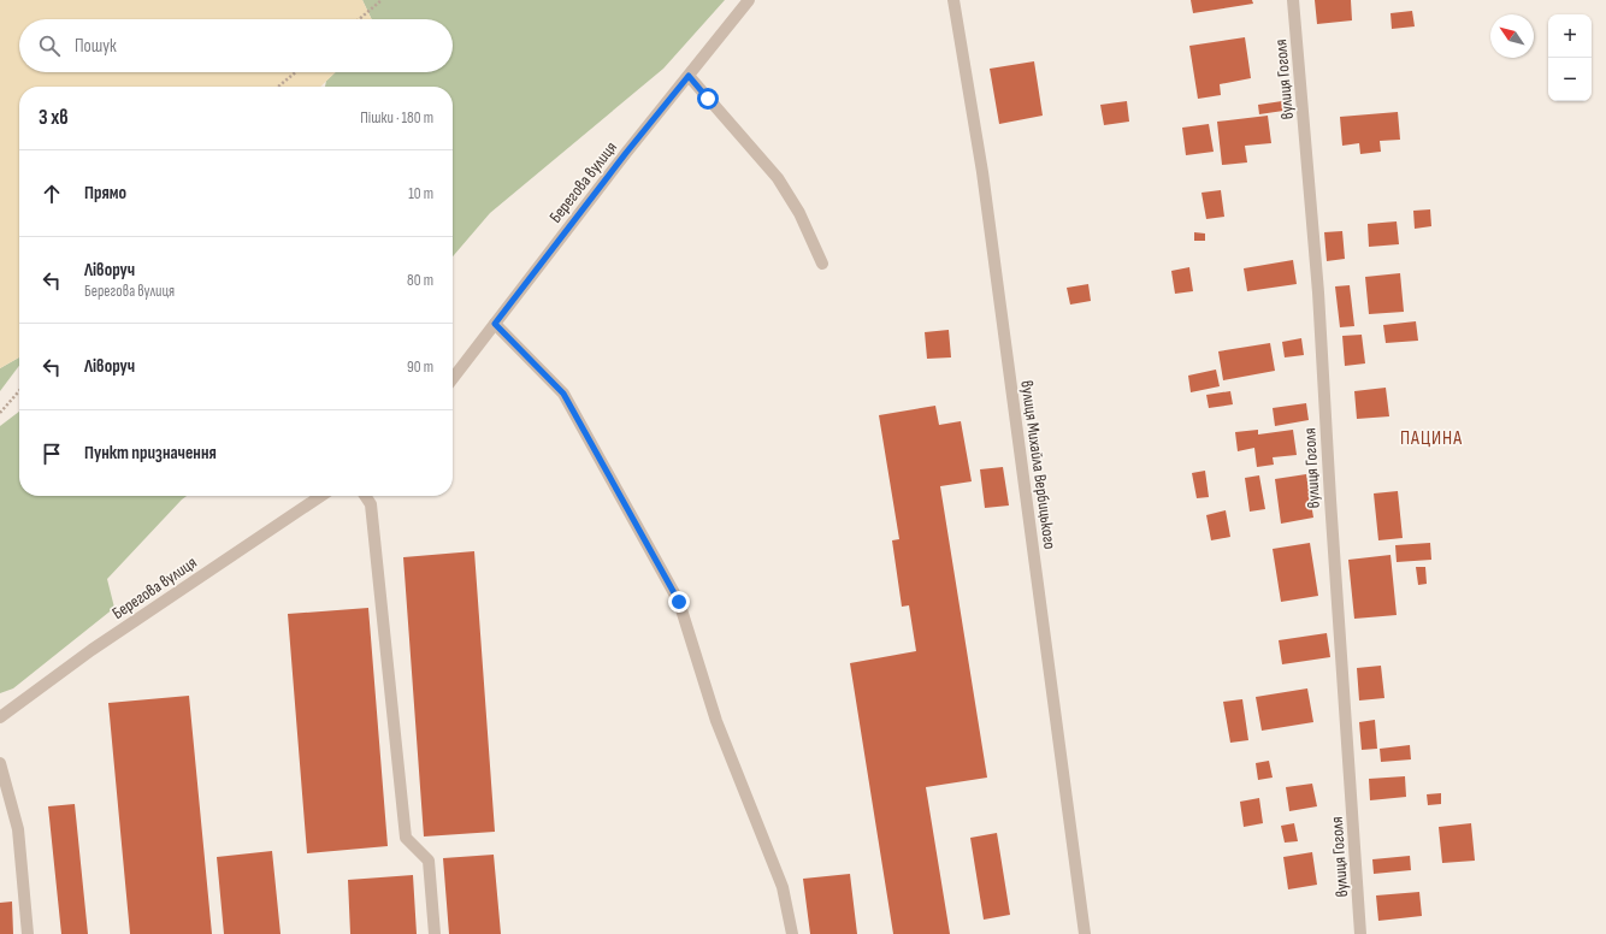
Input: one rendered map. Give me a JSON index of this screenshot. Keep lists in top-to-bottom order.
{
  "streets": {
    "street": ["вулиця Гоголя", "Берегова вулиця", "вулиця Михайла Вербицького"]
  },
  "districts": ["ПАЦИНА"],
  "north": "top left",
  "page": {
    "map_buttons": ["+", "−"],
    "search": "Пошук",
    "heading": ["3 хв", "Пішки · 180 m"],
    "list": [
      ["Прямо", "10 m"],
      ["Ліворуч", "Берегова вулиця", "80 m"],
      ["Ліворуч", "90 m"],
      "Пункт призначення"
    ]
  }
}
